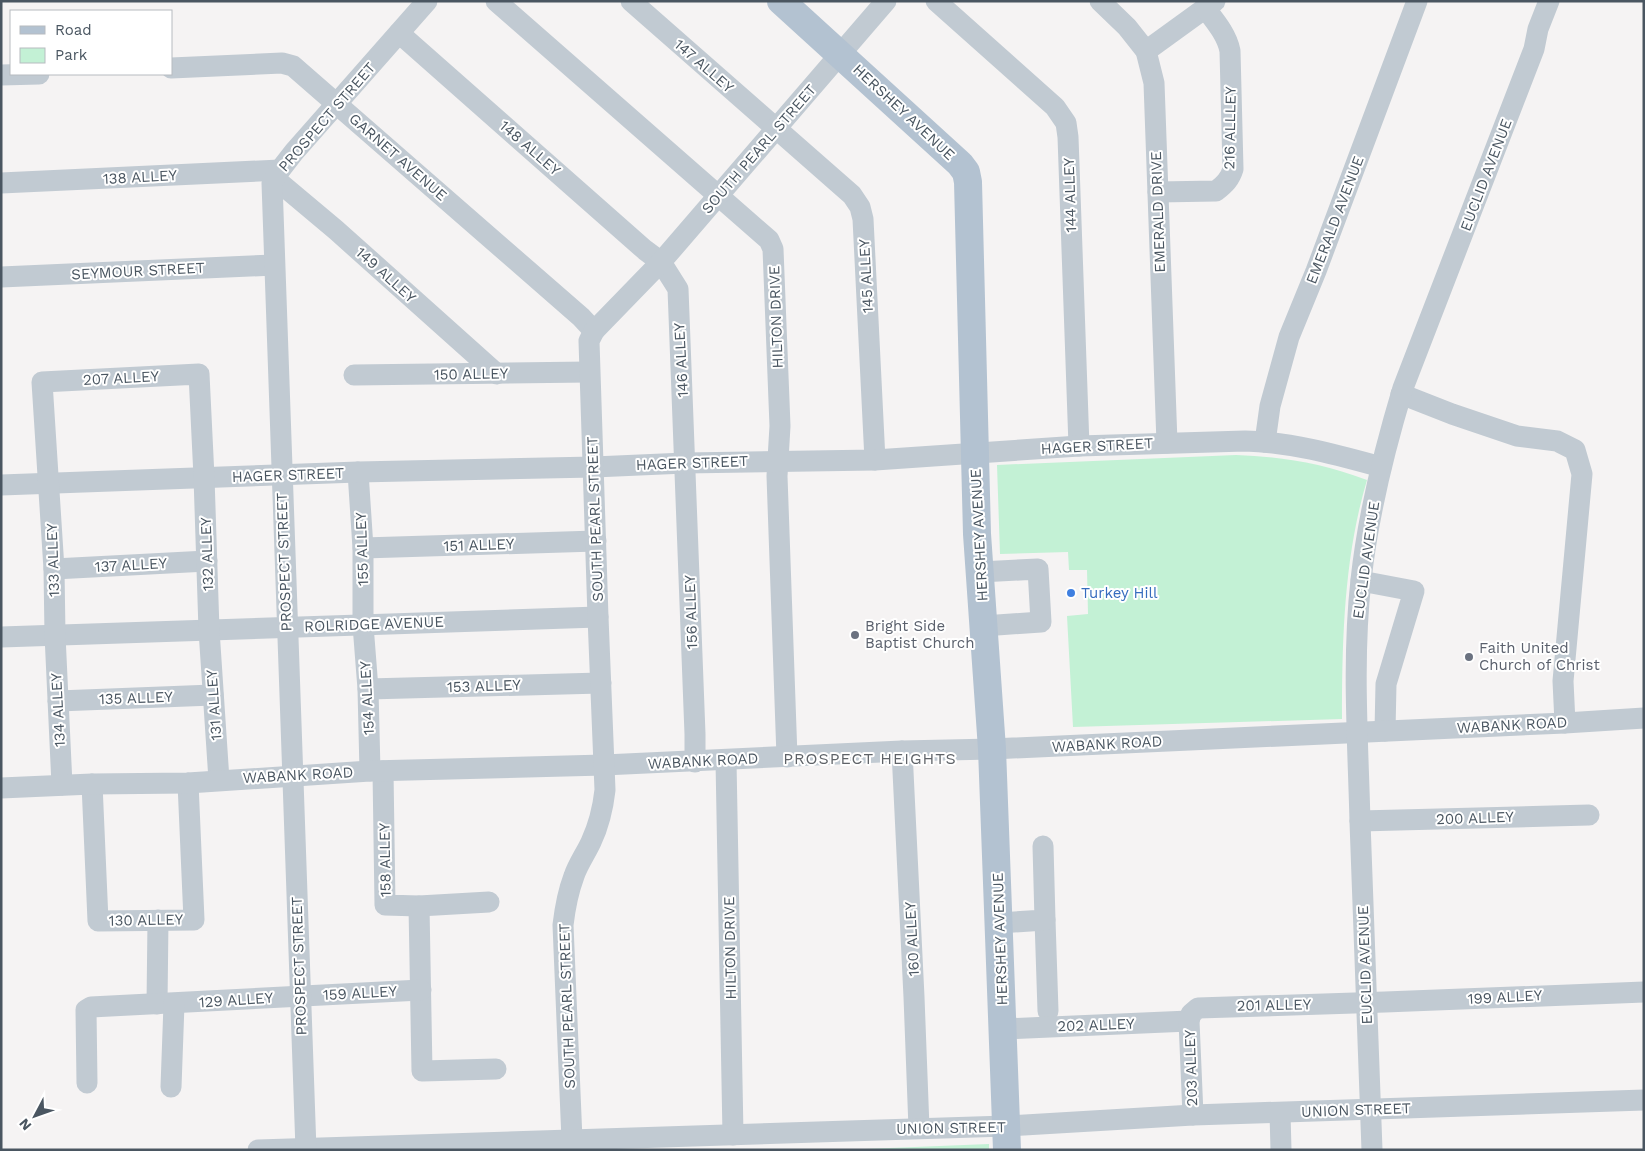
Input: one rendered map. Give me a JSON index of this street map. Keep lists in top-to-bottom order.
{
  "streets": {
    "main road": ["HERSHEY AVENUE"],
    "street": [
      "147 ALLEY",
      "PROSPECT STREET",
      "216 ALLLEY",
      "148 ALLEY",
      "SOUTH PEARL STREET",
      "GARNET AVENUE",
      "EUCLID AVENUE",
      "138 ALLEY",
      "144 ALLEY",
      "EMERALD DRIVE",
      "EMERALD AVENUE",
      "SEYMOUR STREET",
      "149 ALLEY",
      "145 ALLEY",
      "HILTON DRIVE",
      "146 ALLEY",
      "150 ALLEY",
      "207 ALLEY",
      "HAGER STREET",
      "151 ALLEY",
      "155 ALLEY",
      "132 ALLEY",
      "133 ALLEY",
      "137 ALLEY",
      "156 ALLEY",
      "ROLRIDGE AVENUE",
      "153 ALLEY",
      "135 ALLEY",
      "154 ALLEY",
      "131 ALLEY",
      "134 ALLEY",
      "WABANK ROAD",
      "200 ALLEY",
      "158 ALLEY",
      "130 ALLEY",
      "160 ALLEY",
      "159 ALLEY",
      "199 ALLEY",
      "129 ALLEY",
      "201 ALLEY",
      "202 ALLEY",
      "203 ALLEY",
      "UNION STREET"
    ]
  },
  "crossings": [
    ["147 ALLEY", "SOUTH PEARL STREET"],
    ["147 ALLEY", "145 ALLEY"],
    ["HERSHEY AVENUE", "SOUTH PEARL STREET"],
    ["HERSHEY AVENUE", "HAGER STREET"],
    ["HERSHEY AVENUE", "WABANK ROAD"],
    ["HERSHEY AVENUE", "202 ALLEY"],
    ["HERSHEY AVENUE", "UNION STREET"],
    ["PROSPECT STREET", "148 ALLEY"],
    ["PROSPECT STREET", "GARNET AVENUE"],
    ["PROSPECT STREET", "138 ALLEY"],
    ["PROSPECT STREET", "SEYMOUR STREET"],
    ["PROSPECT STREET", "149 ALLEY"],
    ["PROSPECT STREET", "HAGER STREET"],
    ["PROSPECT STREET", "ROLRIDGE AVENUE"],
    ["PROSPECT STREET", "WABANK ROAD"],
    ["PROSPECT STREET", "159 ALLEY"],
    ["PROSPECT STREET", "129 ALLEY"],
    ["PROSPECT STREET", "UNION STREET"],
    ["216 ALLLEY", "EMERALD DRIVE"],
    ["148 ALLEY", "SOUTH PEARL STREET"],
    ["148 ALLEY", "146 ALLEY"],
    ["SOUTH PEARL STREET", "GARNET AVENUE"],
    ["SOUTH PEARL STREET", "145 ALLEY"],
    ["SOUTH PEARL STREET", "HILTON DRIVE"],
    ["SOUTH PEARL STREET", "146 ALLEY"],
    ["SOUTH PEARL STREET", "150 ALLEY"],
    ["SOUTH PEARL STREET", "HAGER STREET"],
    ["SOUTH PEARL STREET", "151 ALLEY"],
    ["SOUTH PEARL STREET", "ROLRIDGE AVENUE"],
    ["SOUTH PEARL STREET", "153 ALLEY"],
    ["SOUTH PEARL STREET", "WABANK ROAD"],
    ["SOUTH PEARL STREET", "UNION STREET"],
    ["EUCLID AVENUE", "HAGER STREET"],
    ["EUCLID AVENUE", "WABANK ROAD"],
    ["EUCLID AVENUE", "200 ALLEY"],
    ["EUCLID AVENUE", "199 ALLEY"],
    ["EUCLID AVENUE", "201 ALLEY"],
    ["EUCLID AVENUE", "UNION STREET"],
    ["138 ALLEY", "149 ALLEY"],
    ["144 ALLEY", "HAGER STREET"],
    ["EMERALD DRIVE", "HAGER STREET"],
    ["EMERALD AVENUE", "HAGER STREET"],
    ["149 ALLEY", "150 ALLEY"],
    ["145 ALLEY", "HAGER STREET"],
    ["HILTON DRIVE", "HAGER STREET"],
    ["HILTON DRIVE", "WABANK ROAD"],
    ["HILTON DRIVE", "UNION STREET"],
    ["146 ALLEY", "HAGER STREET"],
    ["146 ALLEY", "156 ALLEY"],
    ["207 ALLEY", "HAGER STREET"],
    ["207 ALLEY", "132 ALLEY"],
    ["207 ALLEY", "133 ALLEY"],
    ["HAGER STREET", "155 ALLEY"],
    ["HAGER STREET", "132 ALLEY"],
    ["HAGER STREET", "133 ALLEY"],
    ["HAGER STREET", "156 ALLEY"],
    ["151 ALLEY", "155 ALLEY"],
    ["155 ALLEY", "ROLRIDGE AVENUE"],
    ["155 ALLEY", "154 ALLEY"],
    ["132 ALLEY", "137 ALLEY"],
    ["132 ALLEY", "ROLRIDGE AVENUE"],
    ["132 ALLEY", "131 ALLEY"],
    ["133 ALLEY", "137 ALLEY"],
    ["133 ALLEY", "ROLRIDGE AVENUE"],
    ["133 ALLEY", "134 ALLEY"],
    ["156 ALLEY", "WABANK ROAD"],
    ["ROLRIDGE AVENUE", "154 ALLEY"],
    ["ROLRIDGE AVENUE", "131 ALLEY"],
    ["ROLRIDGE AVENUE", "134 ALLEY"],
    ["153 ALLEY", "154 ALLEY"],
    ["135 ALLEY", "131 ALLEY"],
    ["135 ALLEY", "134 ALLEY"],
    ["154 ALLEY", "WABANK ROAD"],
    ["154 ALLEY", "158 ALLEY"],
    ["131 ALLEY", "WABANK ROAD"],
    ["134 ALLEY", "WABANK ROAD"],
    ["WABANK ROAD", "158 ALLEY"],
    ["WABANK ROAD", "130 ALLEY"],
    ["WABANK ROAD", "160 ALLEY"],
    ["160 ALLEY", "UNION STREET"],
    ["159 ALLEY", "129 ALLEY"],
    ["199 ALLEY", "201 ALLEY"],
    ["201 ALLEY", "202 ALLEY"],
    ["201 ALLEY", "203 ALLEY"],
    ["202 ALLEY", "203 ALLEY"],
    ["203 ALLEY", "UNION STREET"]
  ],
  "districts": ["PROSPECT HEIGHTS"],
  "places": ["Turkey Hill", "Bright Side Baptist Church", "Faith United Church of Christ"],
  "legend": ["Road", "Park"],
  "north": "bottom left"
}
